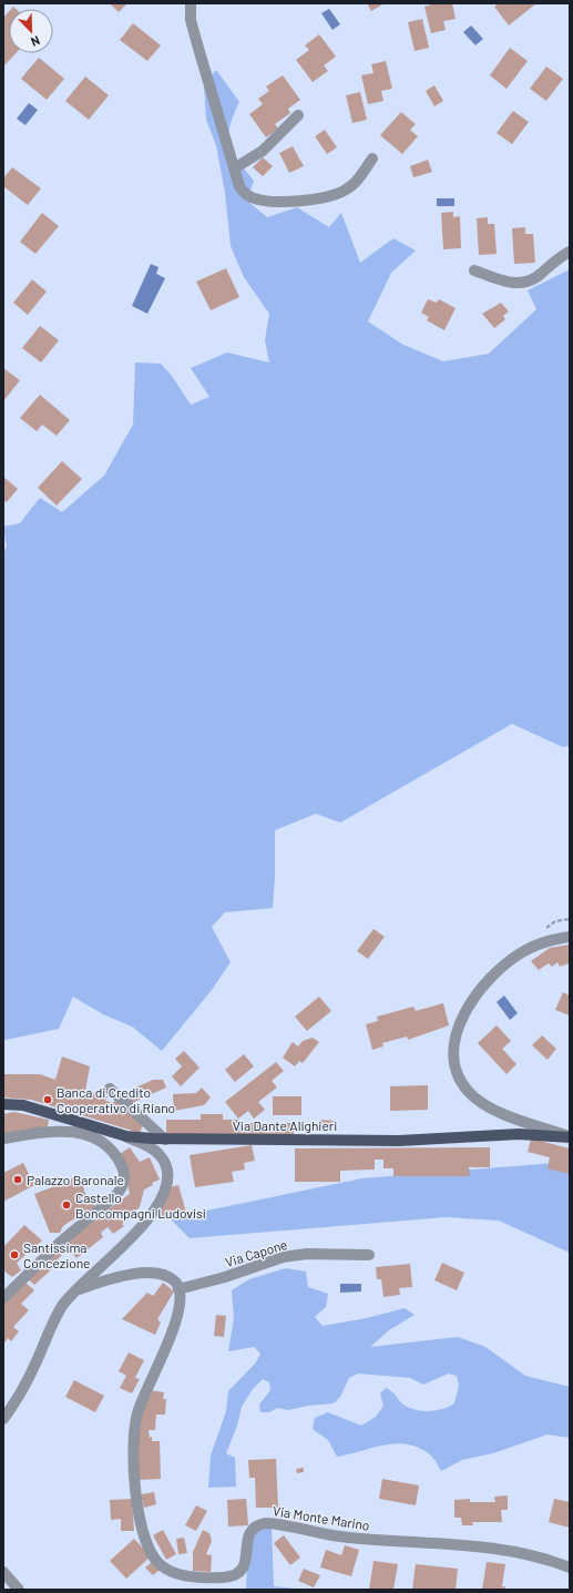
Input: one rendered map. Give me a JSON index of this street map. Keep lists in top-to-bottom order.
{
  "streets": {
    "main road": ["Via Dante Alighieri"],
    "street": ["Via Capone", "Via Monte Marino"]
  },
  "crossings": [
    ["Via Capone", "Via Monte Marino"]
  ],
  "places": [
    "Banca di Credito Cooperativo di Riano",
    "Palazzo Baronale",
    "Castello Boncompagni Ludovisi",
    "Santissima Concezione"
  ],
  "north": "bottom right"
}
